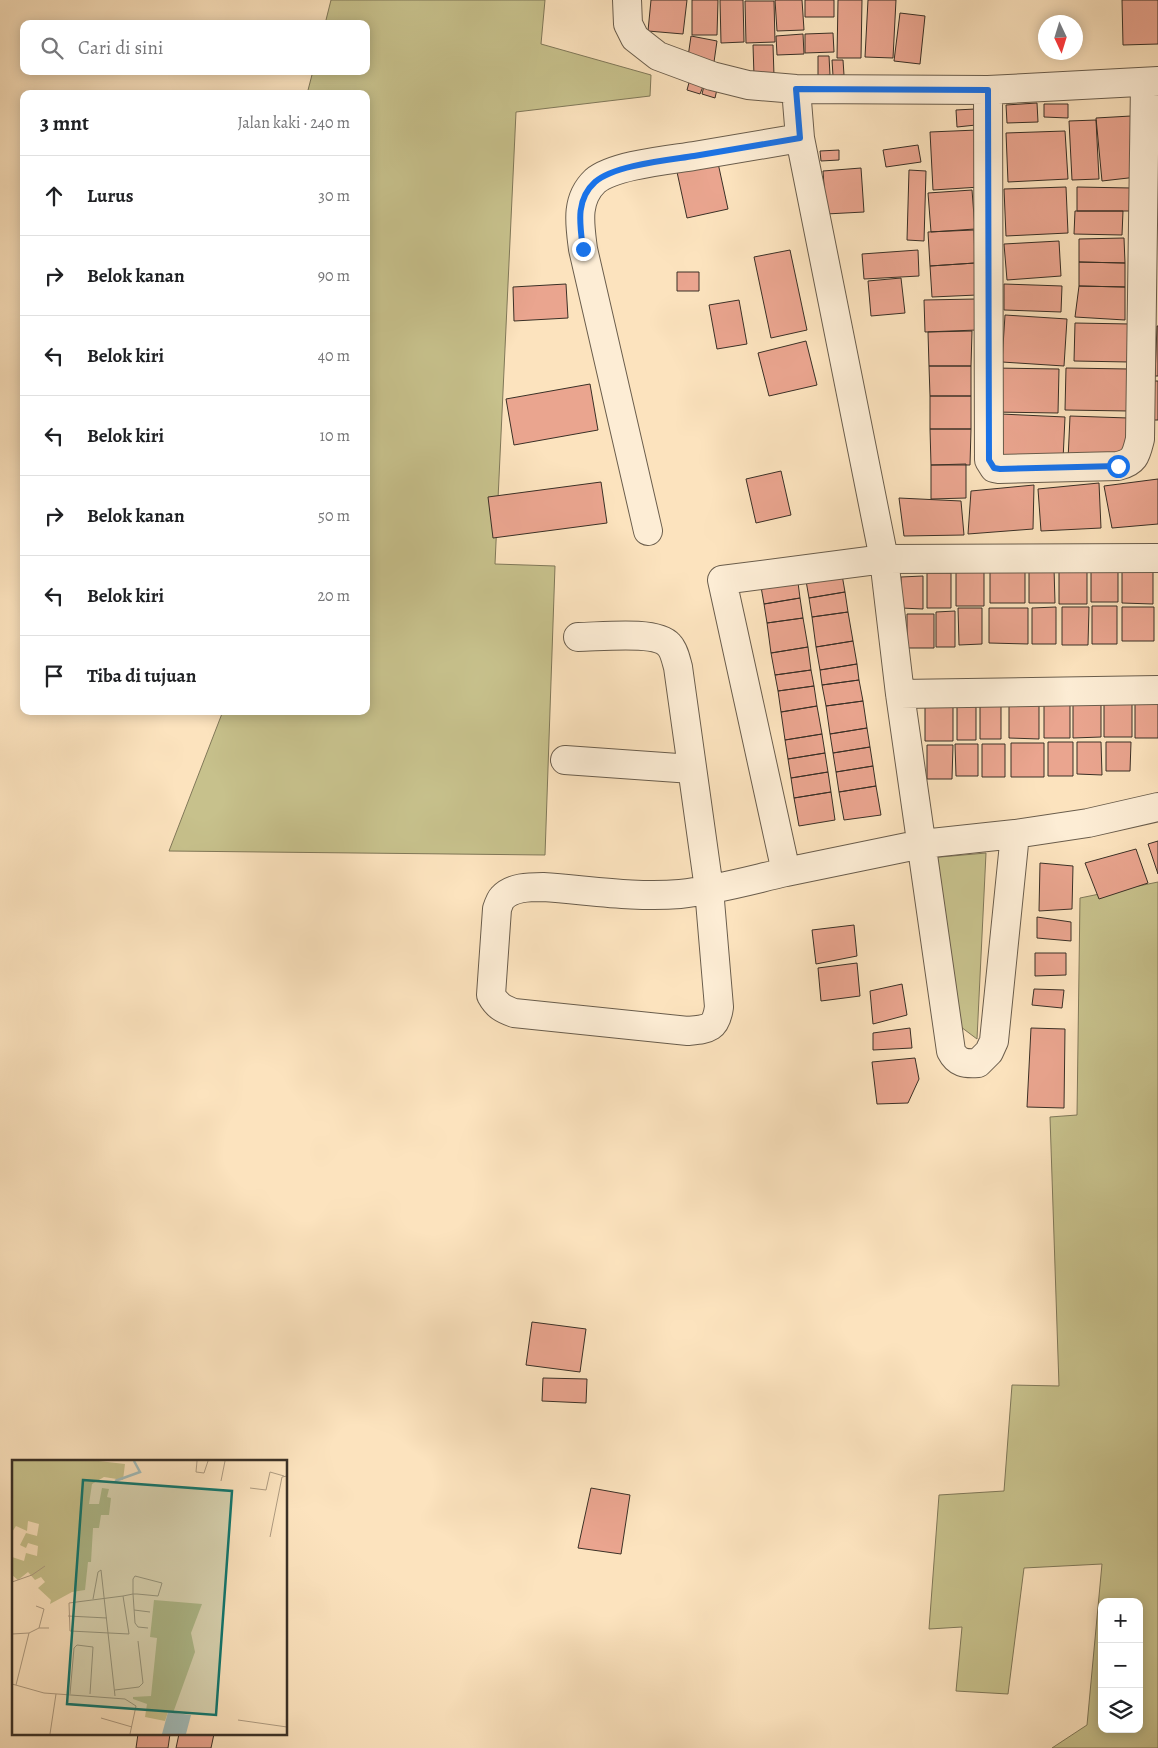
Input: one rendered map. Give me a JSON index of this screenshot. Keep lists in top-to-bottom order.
{
  "north": "bottom",
  "page": {
    "search": "Cari di sini",
    "heading": ["3 mnt", "Jalan kaki · 240 m"],
    "list": [
      ["Lurus", "30 m"],
      ["Belok kanan", "90 m"],
      ["Belok kiri", "40 m"],
      ["Belok kiri", "10 m"],
      ["Belok kanan", "50 m"],
      ["Belok kiri", "20 m"],
      "Tiba di tujuan"
    ],
    "map_buttons": ["+", "−"]
  }
}
